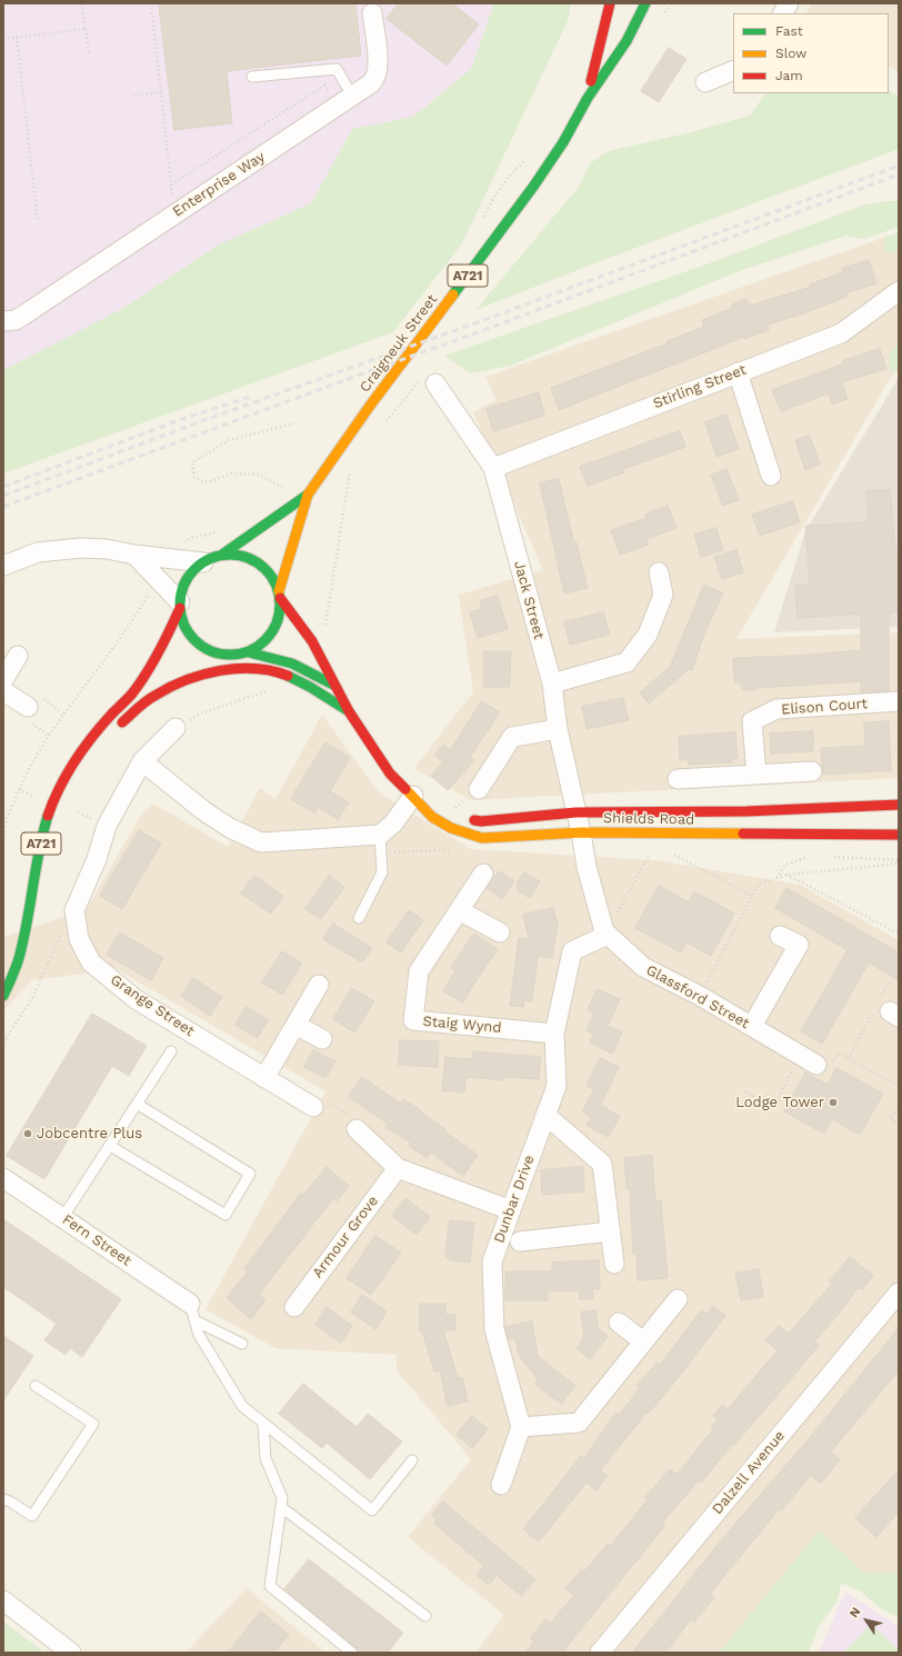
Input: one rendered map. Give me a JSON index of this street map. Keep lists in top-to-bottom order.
{
  "streets": {
    "main road": ["A721", "Craigneuk Street", "Shields Road"],
    "street": [
      "Enterprise Way",
      "Stirling Street",
      "Jack Street",
      "Elison Court",
      "Glassford Street",
      "Grange Street",
      "Staig Wynd",
      "Dunbar Drive",
      "Armour Grove",
      "Fern Street",
      "Dalzell Avenue"
    ]
  },
  "crossings": [
    ["A721", "Craigneuk Street"],
    ["A721", "Shields Road"],
    ["Craigneuk Street", "Shields Road"],
    ["Stirling Street", "Jack Street"],
    ["Jack Street", "Shields Road"],
    ["Glassford Street", "Dunbar Drive"],
    ["Staig Wynd", "Dunbar Drive"]
  ],
  "places": ["Lodge Tower", "Jobcentre Plus"],
  "legend": ["Fast", "Slow", "Jam"],
  "north": "top left"
}
